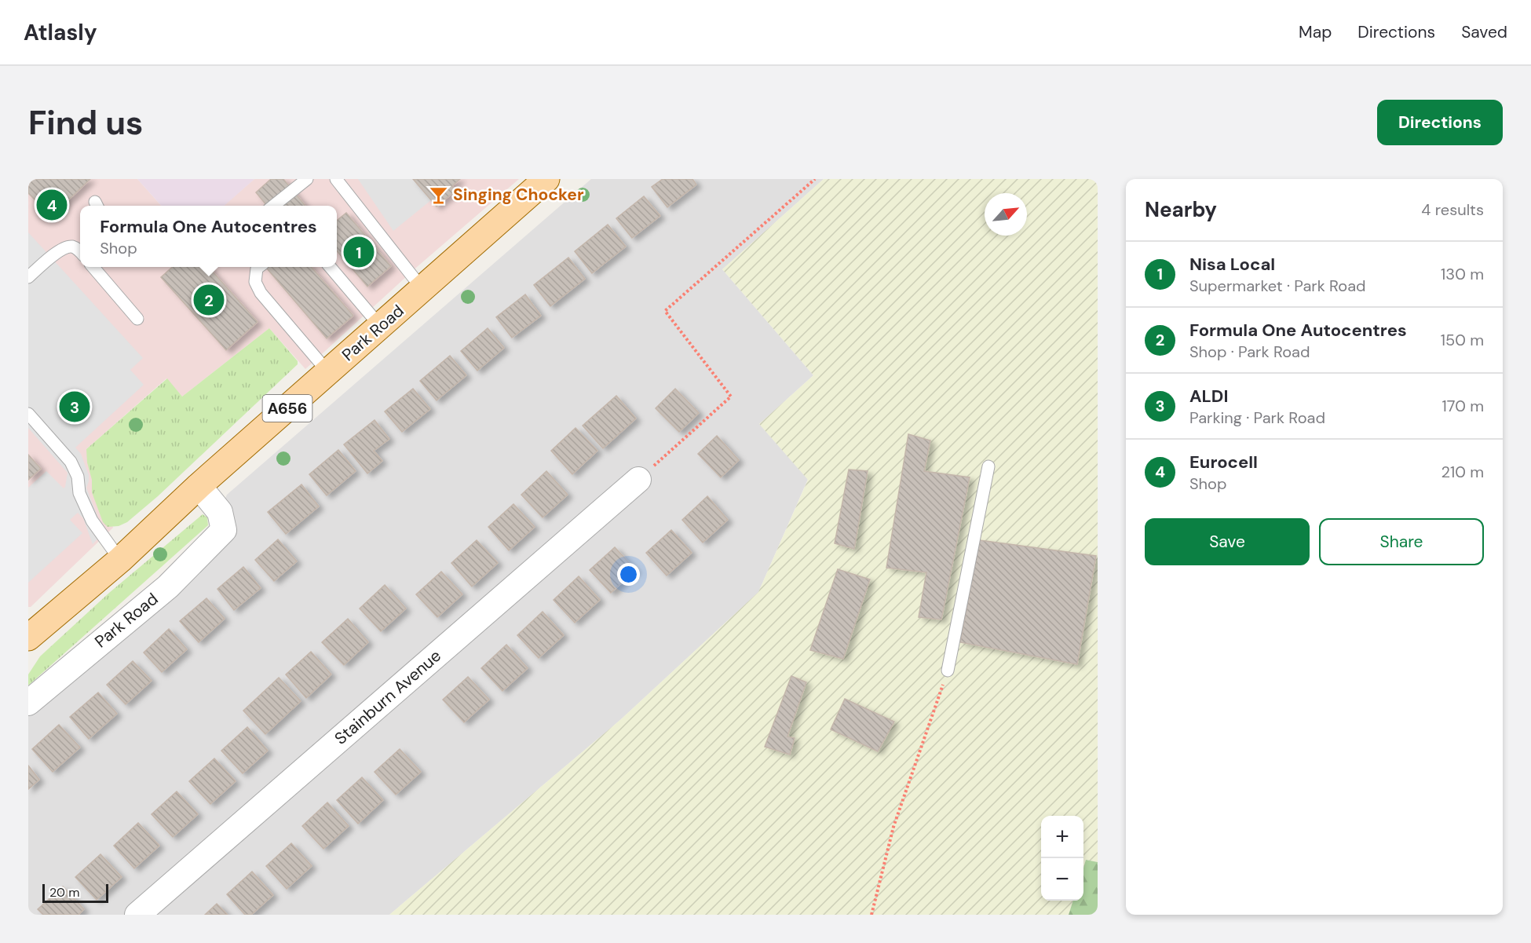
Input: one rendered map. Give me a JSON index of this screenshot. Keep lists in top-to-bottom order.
{
  "streets": {
    "main road": ["Park Road", "A656"],
    "street": ["Stainburn Avenue"]
  },
  "places": {
    "bar": ["Singing Chocker"]
  },
  "scale_bar": "20 m",
  "north": "top right",
  "page": {
    "header": "Atlasly",
    "nav": ["Map", "Directions", "Saved"],
    "buttons": [
      "Directions",
      ["Save", "Share"]
    ],
    "title": "Find us",
    "heading": ["Nearby", "4 results"],
    "pins": [
      "4",
      "1",
      "2",
      "3"
    ],
    "popup": ["Formula One Autocentres", "Shop"],
    "list": [
      {
        "mark": "1",
        "name": "Nisa Local",
        "note": "Supermarket · Park Road",
        "value": "130 m"
      },
      {
        "mark": "2",
        "name": "Formula One Autocentres",
        "note": "Shop · Park Road",
        "value": "150 m"
      },
      {
        "mark": "3",
        "name": "ALDI",
        "note": "Parking · Park Road",
        "value": "170 m"
      },
      {
        "mark": "4",
        "name": "Eurocell",
        "note": "Shop",
        "value": "210 m"
      }
    ],
    "map_buttons": ["+", "−"],
    "scale": "20 m"
  }
}
